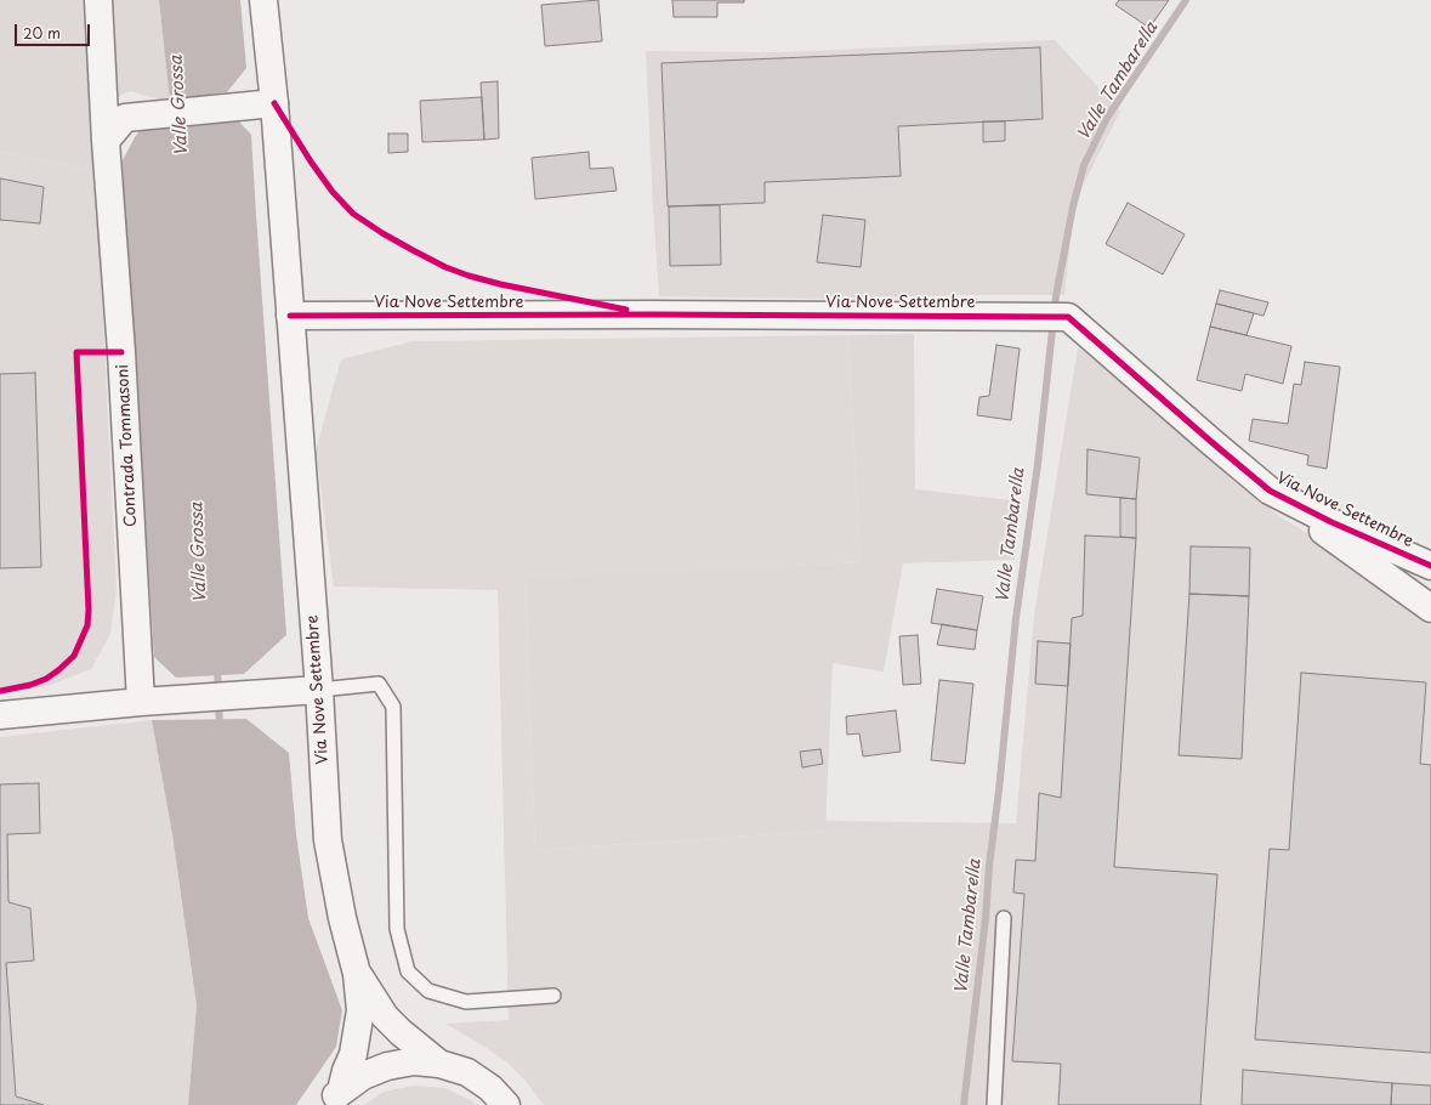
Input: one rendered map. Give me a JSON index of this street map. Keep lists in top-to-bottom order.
{
  "streets": {
    "street": ["Via Nove Settembre", "Contrada Tommasoni"]
  },
  "water": ["Valle Tambarella", "Valle Grossa"],
  "scale_bar": "20 m"
}
